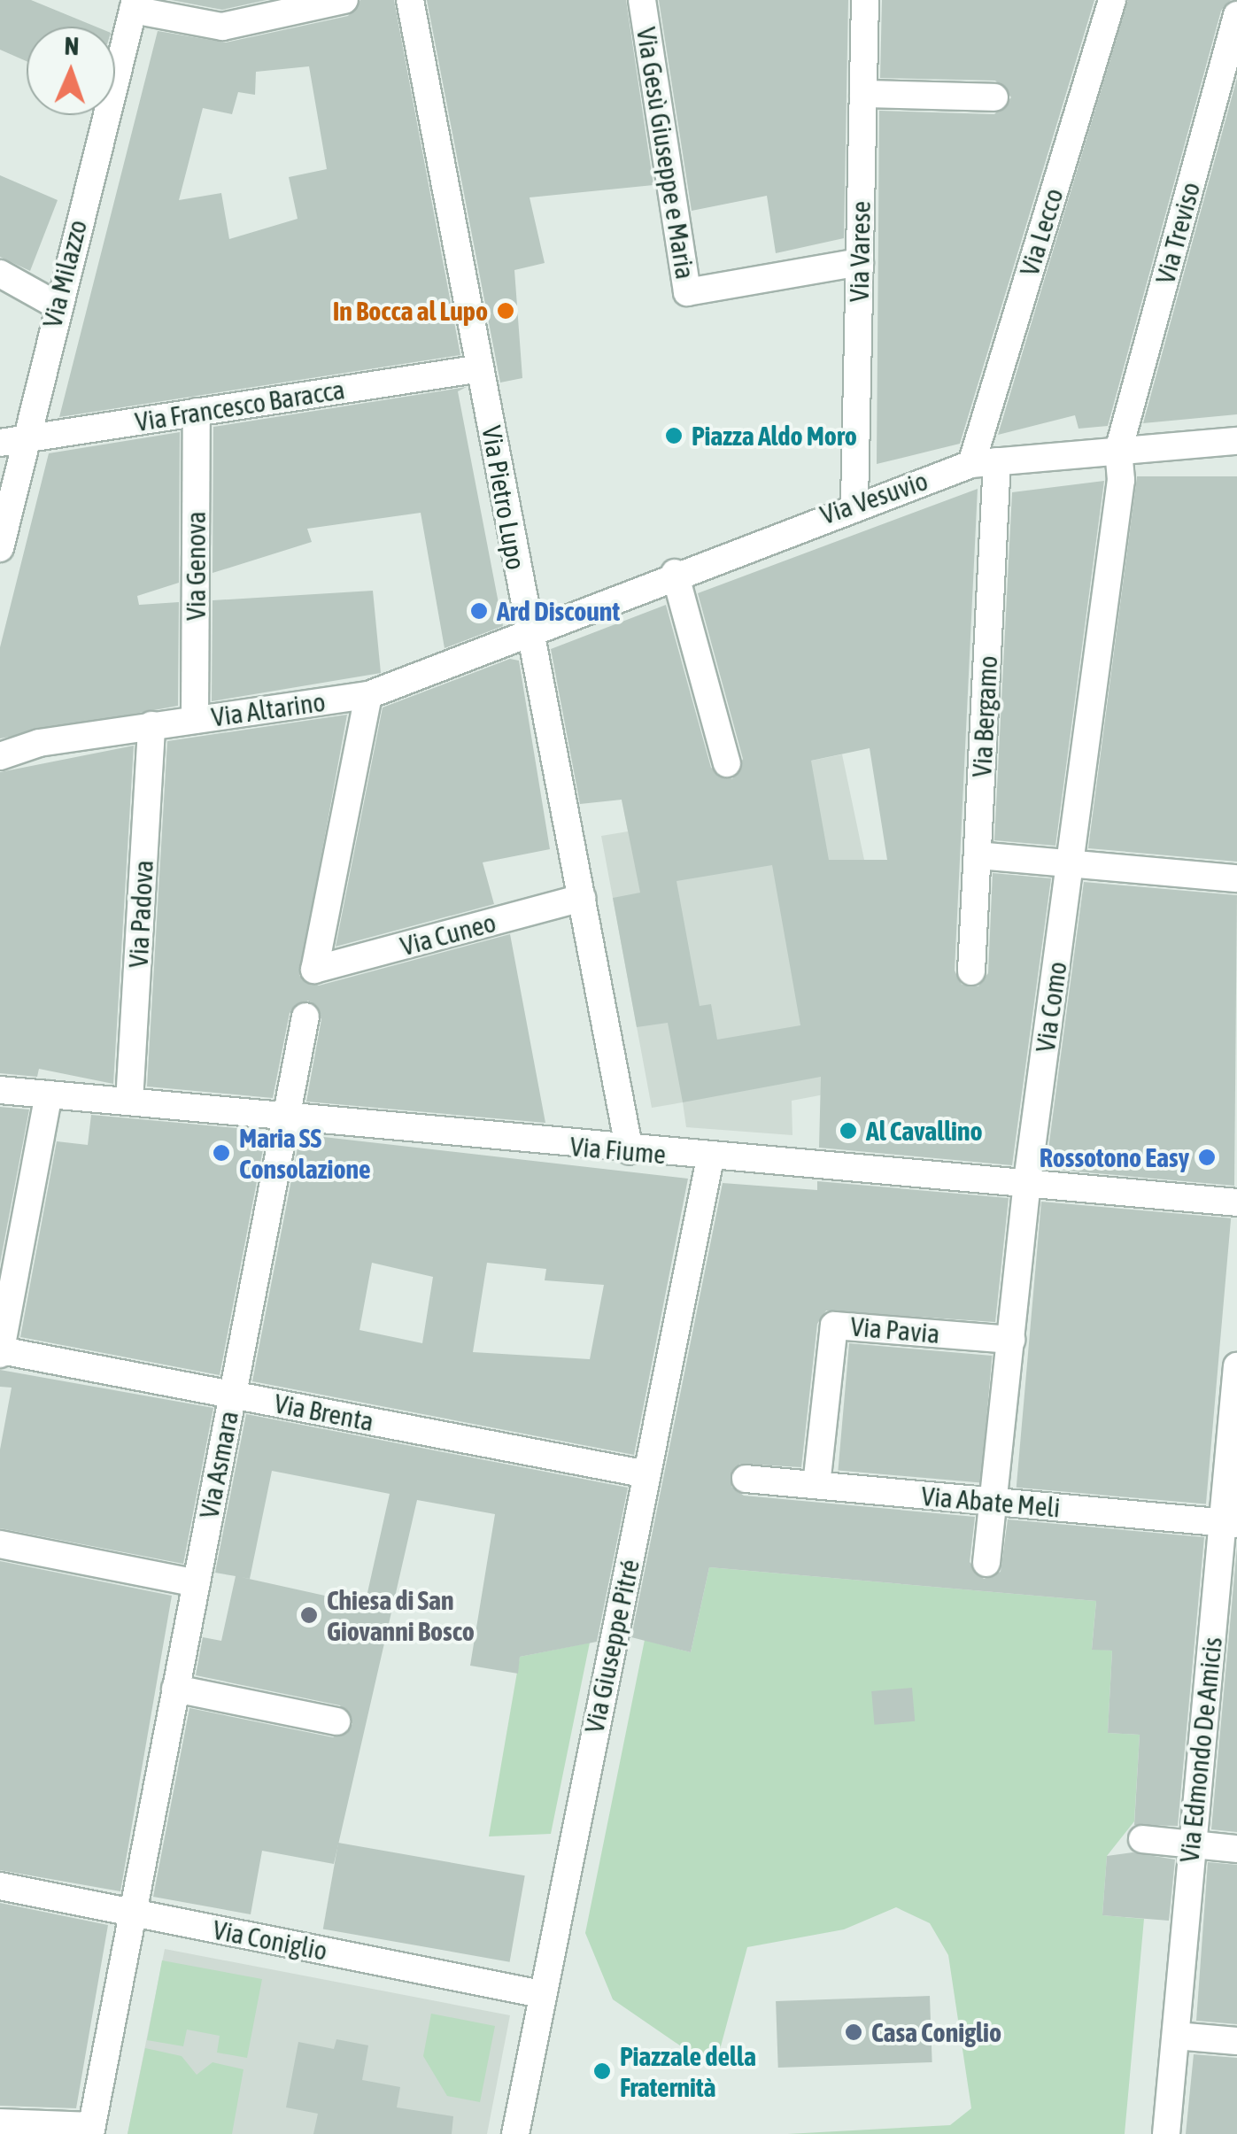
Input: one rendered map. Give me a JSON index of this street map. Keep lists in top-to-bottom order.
{
  "streets": {
    "street": [
      "Via Gesù Giuseppe e Maria",
      "Via Lecco",
      "Via Treviso",
      "Via Varese",
      "Via Milazzo",
      "Via Francesco Baracca",
      "Via Pietro Lupo",
      "Via Vesuvio",
      "Via Genova",
      "Via Altarino",
      "Via Bergamo",
      "Via Padova",
      "Via Cuneo",
      "Via Como",
      "Via Fiume",
      "Via Pavia",
      "Via Brenta",
      "Via Asmara",
      "Via Abate Meli",
      "Via Giuseppe Pitré",
      "Via Edmondo De Amicis",
      "Via Coniglio"
    ]
  },
  "crossings": [
    ["Via Gesù Giuseppe e Maria", "Via Varese"],
    ["Via Lecco", "Via Vesuvio"],
    ["Via Lecco", "Via Bergamo"],
    ["Via Treviso", "Via Vesuvio"],
    ["Via Treviso", "Via Como"],
    ["Via Varese", "Via Vesuvio"],
    ["Via Milazzo", "Via Francesco Baracca"],
    ["Via Francesco Baracca", "Via Pietro Lupo"],
    ["Via Francesco Baracca", "Via Genova"],
    ["Via Pietro Lupo", "Via Vesuvio"],
    ["Via Pietro Lupo", "Via Altarino"],
    ["Via Pietro Lupo", "Via Cuneo"],
    ["Via Pietro Lupo", "Via Fiume"],
    ["Via Vesuvio", "Via Altarino"],
    ["Via Vesuvio", "Via Bergamo"],
    ["Via Vesuvio", "Via Como"],
    ["Via Genova", "Via Altarino"],
    ["Via Altarino", "Via Padova"],
    ["Via Altarino", "Via Cuneo"],
    ["Via Padova", "Via Fiume"],
    ["Via Como", "Via Fiume"],
    ["Via Como", "Via Pavia"],
    ["Via Como", "Via Abate Meli"],
    ["Via Fiume", "Via Asmara"],
    ["Via Fiume", "Via Giuseppe Pitré"],
    ["Via Pavia", "Via Abate Meli"],
    ["Via Brenta", "Via Asmara"],
    ["Via Brenta", "Via Giuseppe Pitré"],
    ["Via Asmara", "Via Coniglio"],
    ["Via Abate Meli", "Via Edmondo De Amicis"],
    ["Via Giuseppe Pitré", "Via Coniglio"]
  ],
  "places": [
    "In Bocca al Lupo",
    "Piazza Aldo Moro",
    "Ard Discount",
    "Al Cavallino",
    "Maria SS Consolazione",
    "Rossotono Easy",
    "Chiesa di San Giovanni Bosco",
    "Casa Coniglio",
    "Piazzale della Fraternità"
  ],
  "north": "top"
}
